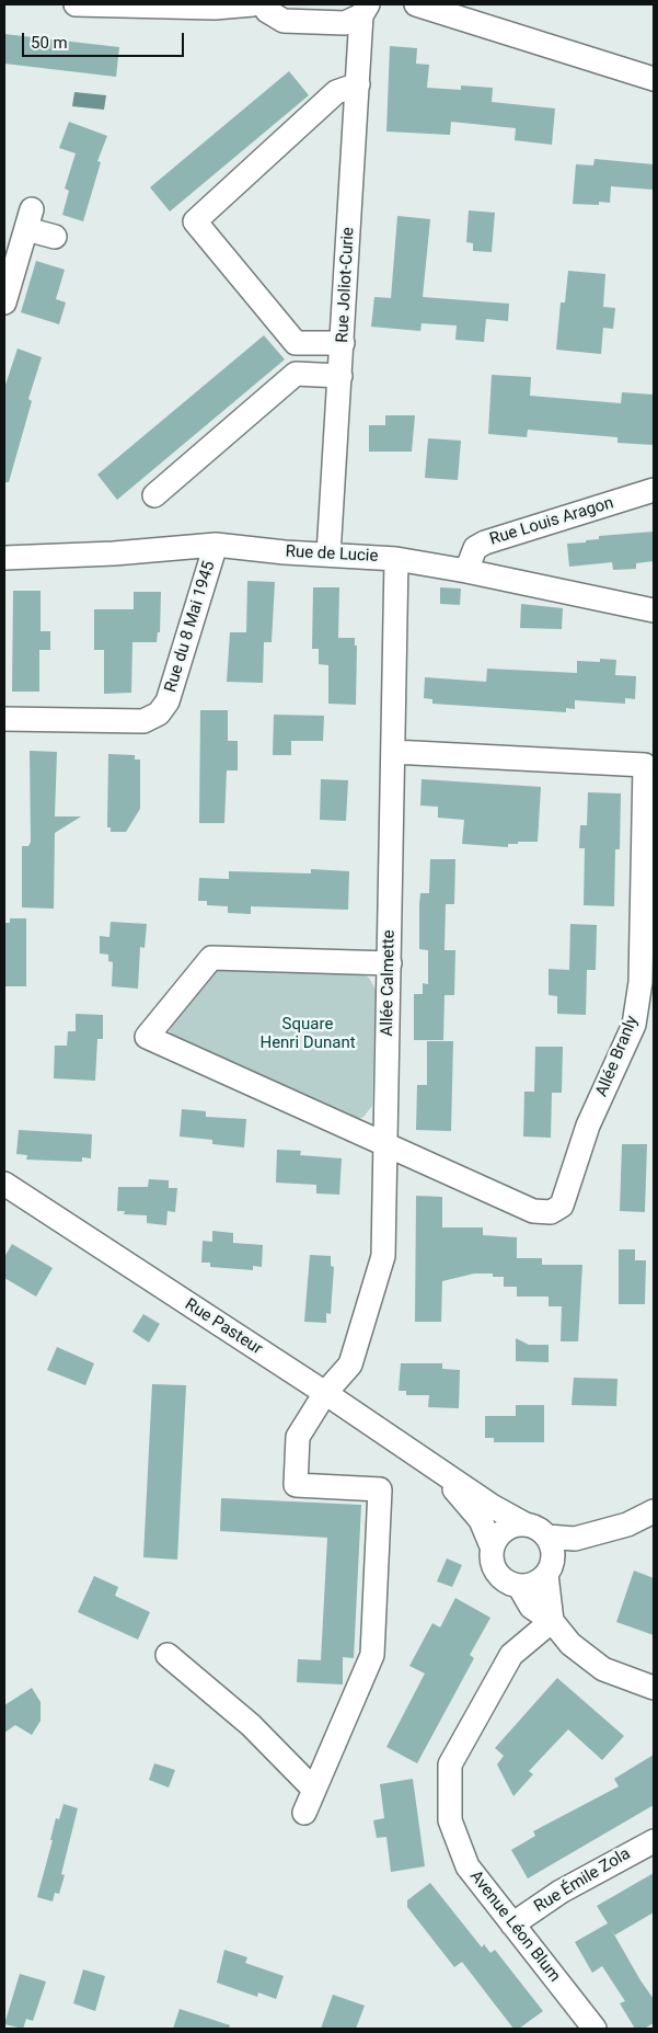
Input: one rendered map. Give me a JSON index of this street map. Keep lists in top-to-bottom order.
{
  "streets": {
    "street": [
      "Rue Joliot-Curie",
      "Rue Louis Aragon",
      "Rue de Lucie",
      "Rue du 8 Mai 1945",
      "Allée Calmette",
      "Allée Branly",
      "Rue Pasteur",
      "Rue Émile Zola",
      "Avenue Léon Blum"
    ]
  },
  "crossings": [
    ["Rue Joliot-Curie", "Rue de Lucie"],
    ["Rue Louis Aragon", "Rue de Lucie"],
    ["Rue de Lucie", "Rue du 8 Mai 1945"],
    ["Rue de Lucie", "Allée Calmette"],
    ["Allée Calmette", "Allée Branly"],
    ["Allée Calmette", "Rue Pasteur"],
    ["Rue Émile Zola", "Avenue Léon Blum"]
  ],
  "parks": ["Square Henri Dunant"],
  "scale_bar": "50 m"
}
